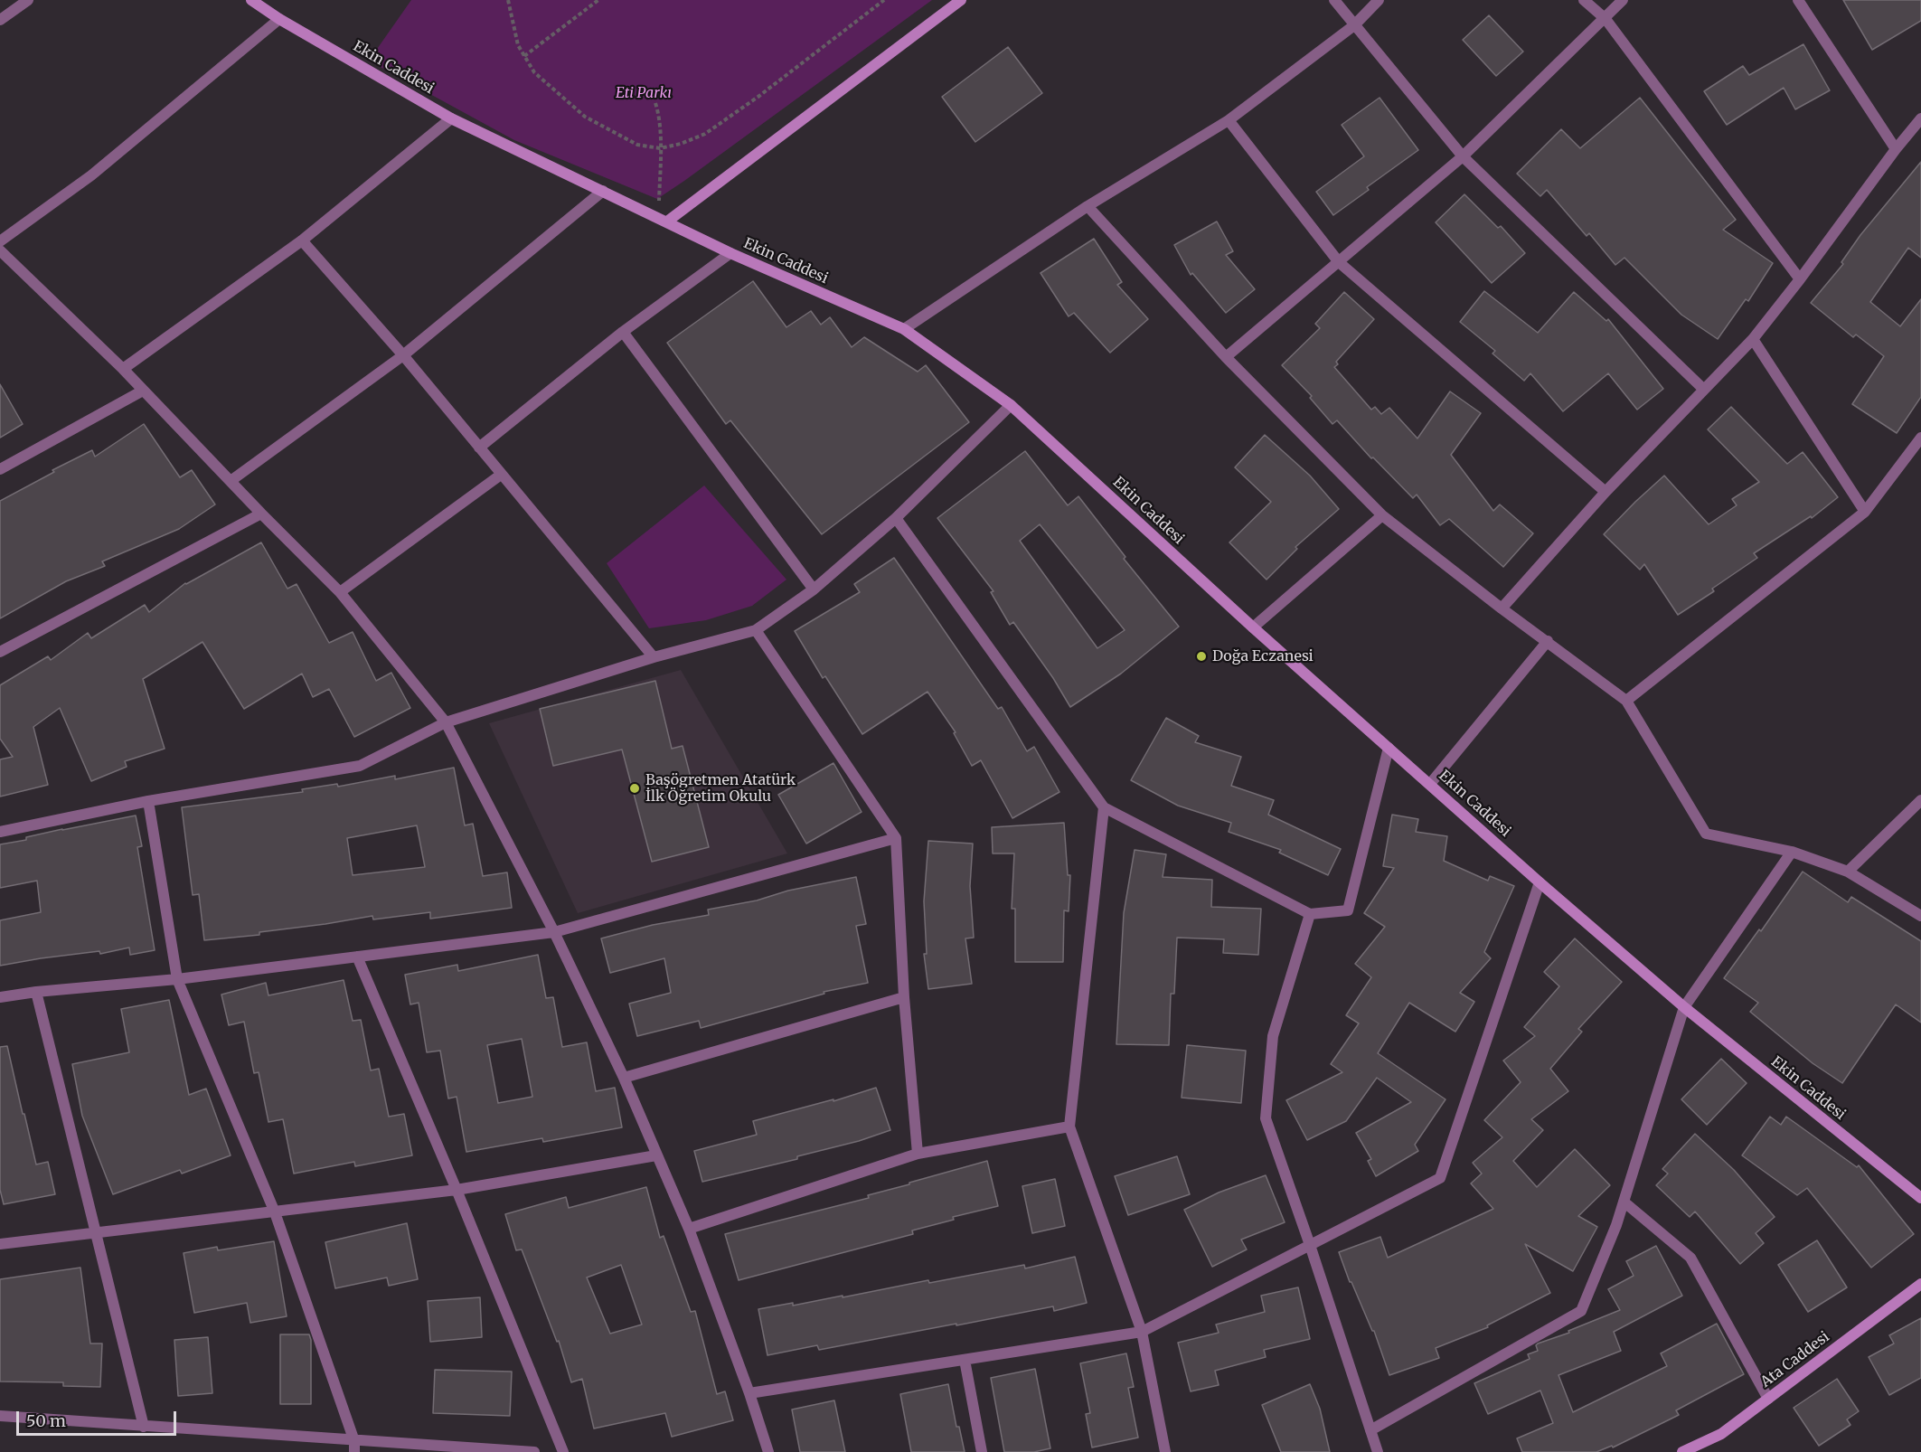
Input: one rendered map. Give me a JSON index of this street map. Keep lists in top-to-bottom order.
{
  "streets": {
    "street": ["Ekin Caddesi", "Ata Caddesi"]
  },
  "parks": ["Eti Parkı"],
  "places": ["Doğa Eczanesi", "Başögretmen Atatürk İlk Öğretim Okulu"],
  "scale_bar": "50 m"
}
